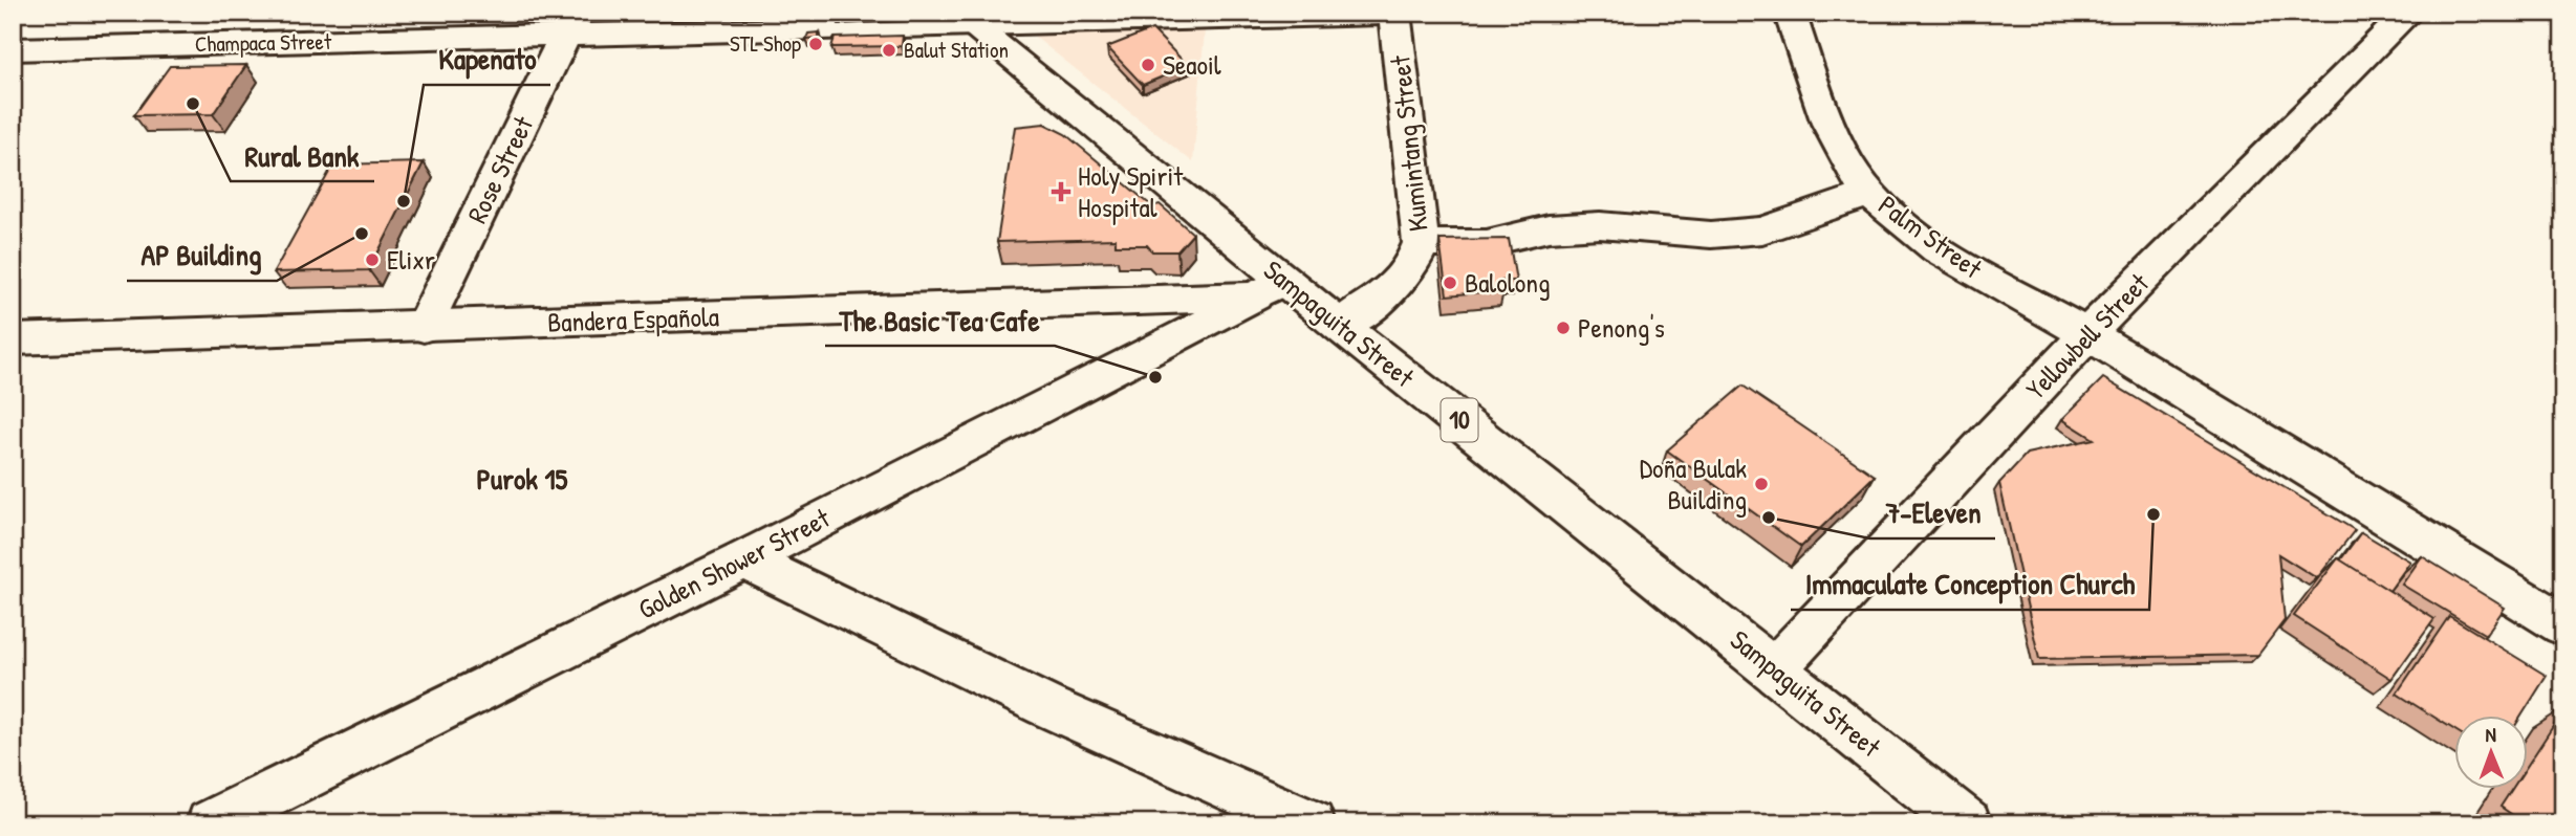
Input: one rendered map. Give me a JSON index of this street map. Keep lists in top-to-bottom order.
{
  "streets": {
    "main road": [
      "Champaca Street",
      "Kumintang Street",
      "Rose Street",
      "Palm Street",
      "Bandera Española",
      "Sampaguita Street",
      "Yellowbell Street",
      "10",
      "Golden Shower Street"
    ]
  },
  "crossings": [
    ["Champaca Street", "Kumintang Street"],
    ["Champaca Street", "Rose Street"],
    ["Champaca Street", "Sampaguita Street"],
    ["Kumintang Street", "Sampaguita Street"],
    ["Rose Street", "Bandera Española"],
    ["Palm Street", "Yellowbell Street"],
    ["Bandera Española", "Sampaguita Street"],
    ["Bandera Española", "Golden Shower Street"],
    ["Sampaguita Street", "Yellowbell Street"],
    ["Sampaguita Street", "Golden Shower Street"]
  ],
  "districts": ["Purok 15"],
  "places": {
    "other": [
      "STL Shop",
      "Balut Station",
      "Seaoil",
      "Rural Bank",
      "Kapenato",
      "AP Building",
      "Elixr",
      "Balolong",
      "Penong's",
      "The Basic Tea Cafe",
      "Doña Bulak Building",
      "Immaculate Conception Church",
      "7-Eleven"
    ],
    "health": ["Holy Spirit Hospital"]
  },
  "north": "top"
}
